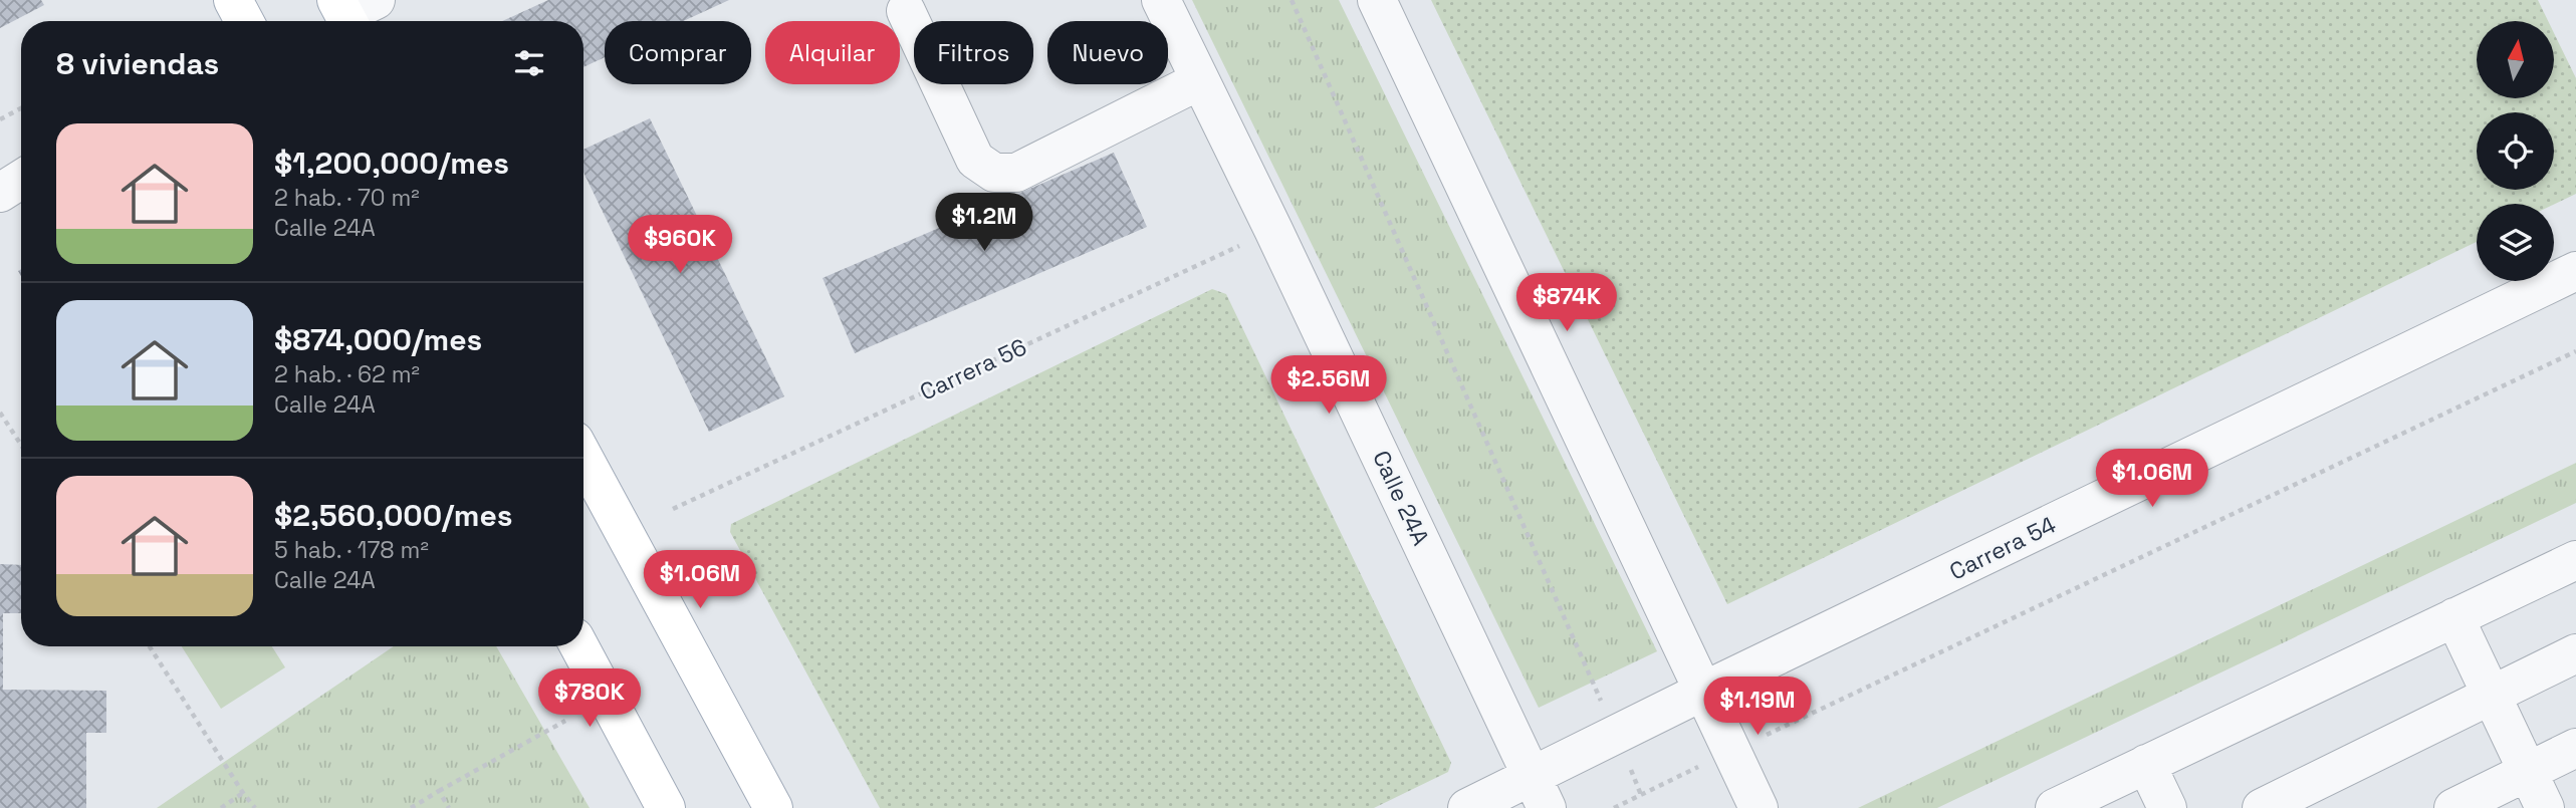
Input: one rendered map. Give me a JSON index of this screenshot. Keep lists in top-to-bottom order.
{
  "streets": {
    "street": ["Calle 24A", "Carrera 54"],
    "path": ["Carrera 56"]
  },
  "crossings": [
    ["Carrera 56", "Calle 24A"],
    ["Calle 24A", "Carrera 54"]
  ],
  "north": "top",
  "page": {
    "chip": [
      "Comprar",
      "Alquilar",
      "Filtros",
      "Nuevo"
    ],
    "heading": "8 viviendas",
    "list": [
      {
        "name": "$1,200,000/mes",
        "note": "2 hab. · 70 m² · Calle 24A"
      },
      {
        "name": "$874,000/mes",
        "note": "2 hab. · 62 m² · Calle 24A"
      },
      {
        "name": "$2,560,000/mes",
        "note": "5 hab. · 178 m² · Calle 24A"
      }
    ],
    "price": [
      "$1.2M",
      "$960K",
      "$874K",
      "$2.56M",
      "$1.06M",
      "$1.06M",
      "$780K",
      "$1.19M"
    ]
  }
}
